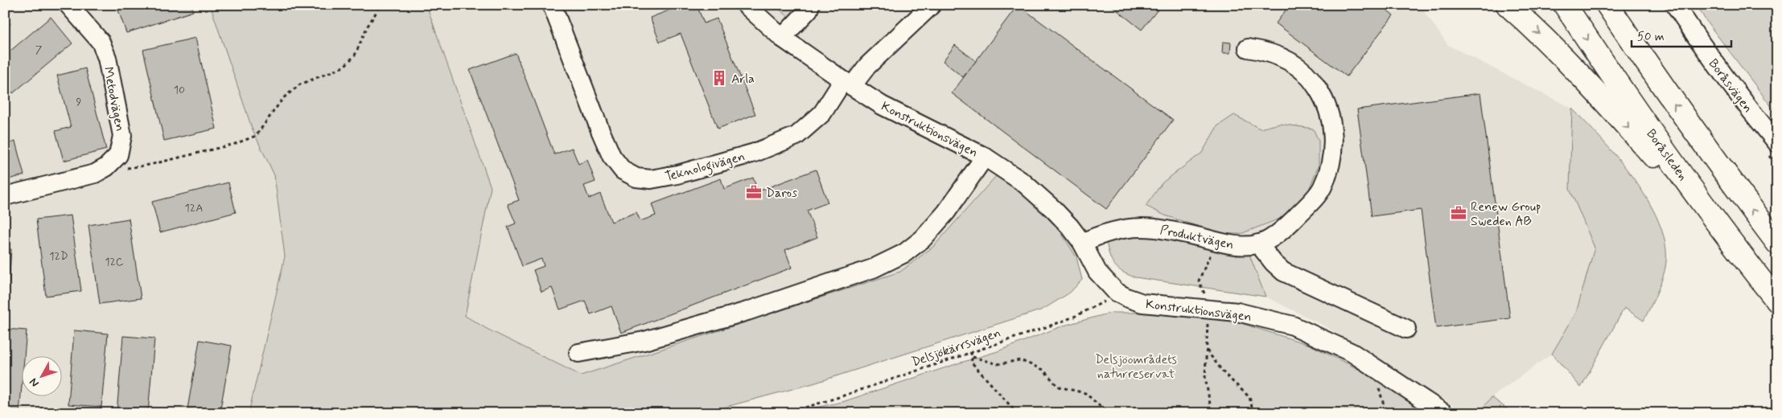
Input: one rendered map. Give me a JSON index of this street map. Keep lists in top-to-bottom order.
{
  "streets": {
    "highway": ["Boråsleden"],
    "street": [
      "Boråsvägen",
      "Metodvägen",
      "Konstruktionsvägen",
      "Teknologivägen",
      "Produktvägen"
    ],
    "path": ["Delsjökärrsvägen"]
  },
  "crossings": [
    ["Konstruktionsvägen", "Teknologivägen"],
    ["Konstruktionsvägen", "Produktvägen"],
    ["Konstruktionsvägen", "Delsjökärrsvägen"]
  ],
  "parks": ["Delsjöområdets naturreservat"],
  "places": {
    "building": ["Arla"],
    "office": ["Daros", "Renew Group Sweden AB"]
  },
  "house_numbers": [
    "7",
    "10",
    "9",
    "12A",
    "12D",
    "12C"
  ],
  "scale_bar": "50 m",
  "north": "bottom left"
}
